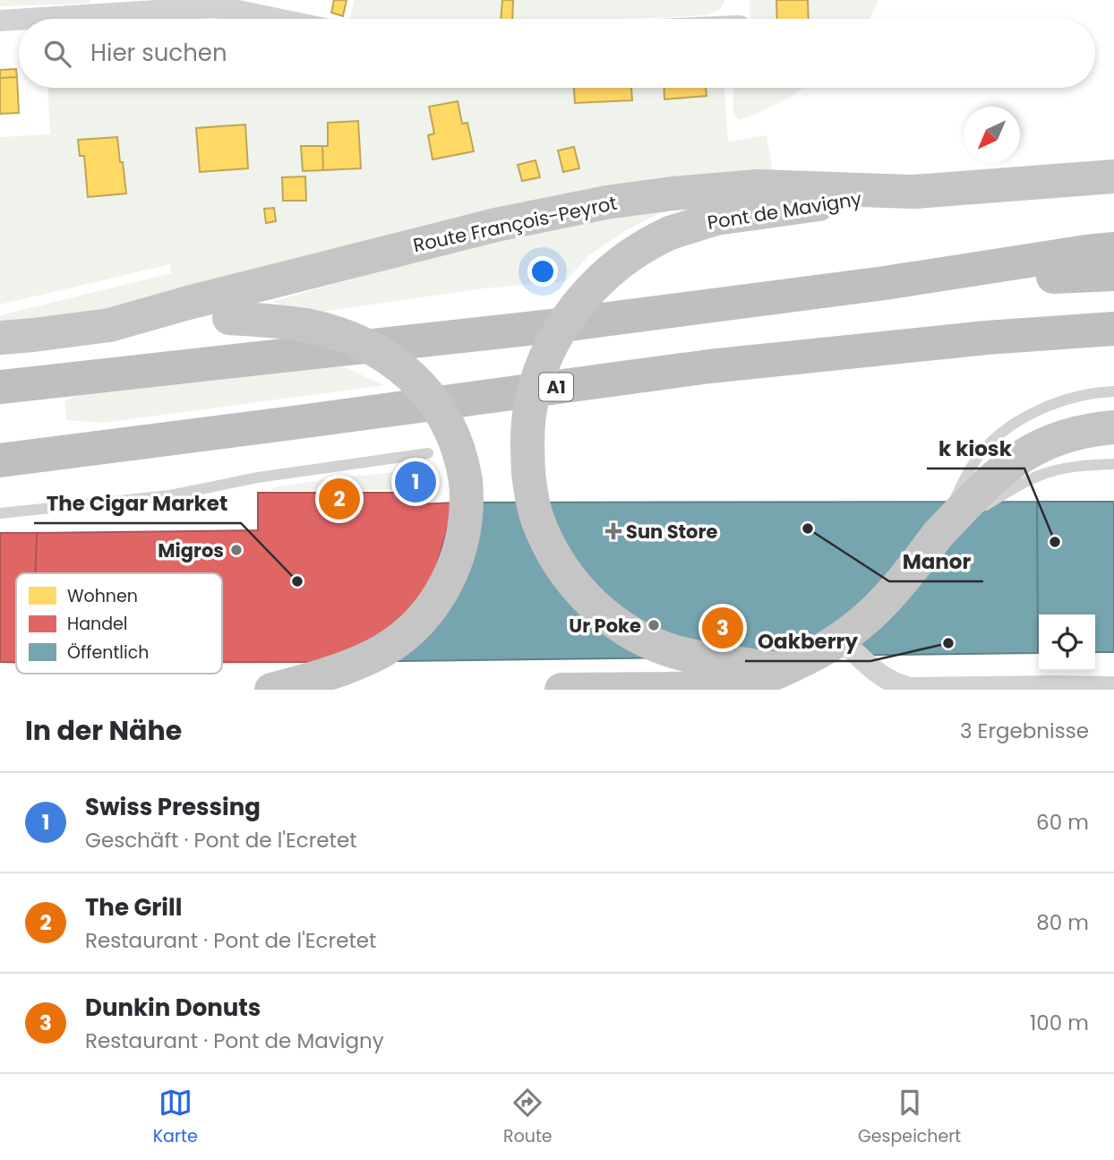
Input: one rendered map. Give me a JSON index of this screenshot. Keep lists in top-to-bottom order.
{
  "streets": {
    "highway": ["A1"],
    "main road": ["Pont de Mavigny", "Route François-Peyrot"]
  },
  "crossings": [
    ["Pont de Mavigny", "Route François-Peyrot"]
  ],
  "places": {
    "other": [
      "Manor",
      "k kiosk",
      "Migros",
      "The Cigar Market",
      "Ur Poke",
      "Oakberry"
    ],
    "health": ["Sun Store"]
  },
  "legend": ["Wohnen", "Handel", "Öffentlich"],
  "north": "bottom left",
  "page": {
    "search": "Hier suchen",
    "pins": ["1", "2", "3"],
    "heading": ["In der Nähe", "3 Ergebnisse"],
    "list": [
      {
        "mark": "1",
        "name": "Swiss Pressing",
        "note": "Geschäft · Pont de l'Ecretet",
        "value": "60 m"
      },
      {
        "mark": "2",
        "name": "The Grill",
        "note": "Restaurant · Pont de l'Ecretet",
        "value": "80 m"
      },
      {
        "mark": "3",
        "name": "Dunkin Donuts",
        "note": "Restaurant · Pont de Mavigny",
        "value": "100 m"
      }
    ],
    "nav": ["Karte", "Route", "Gespeichert"]
  }
}
